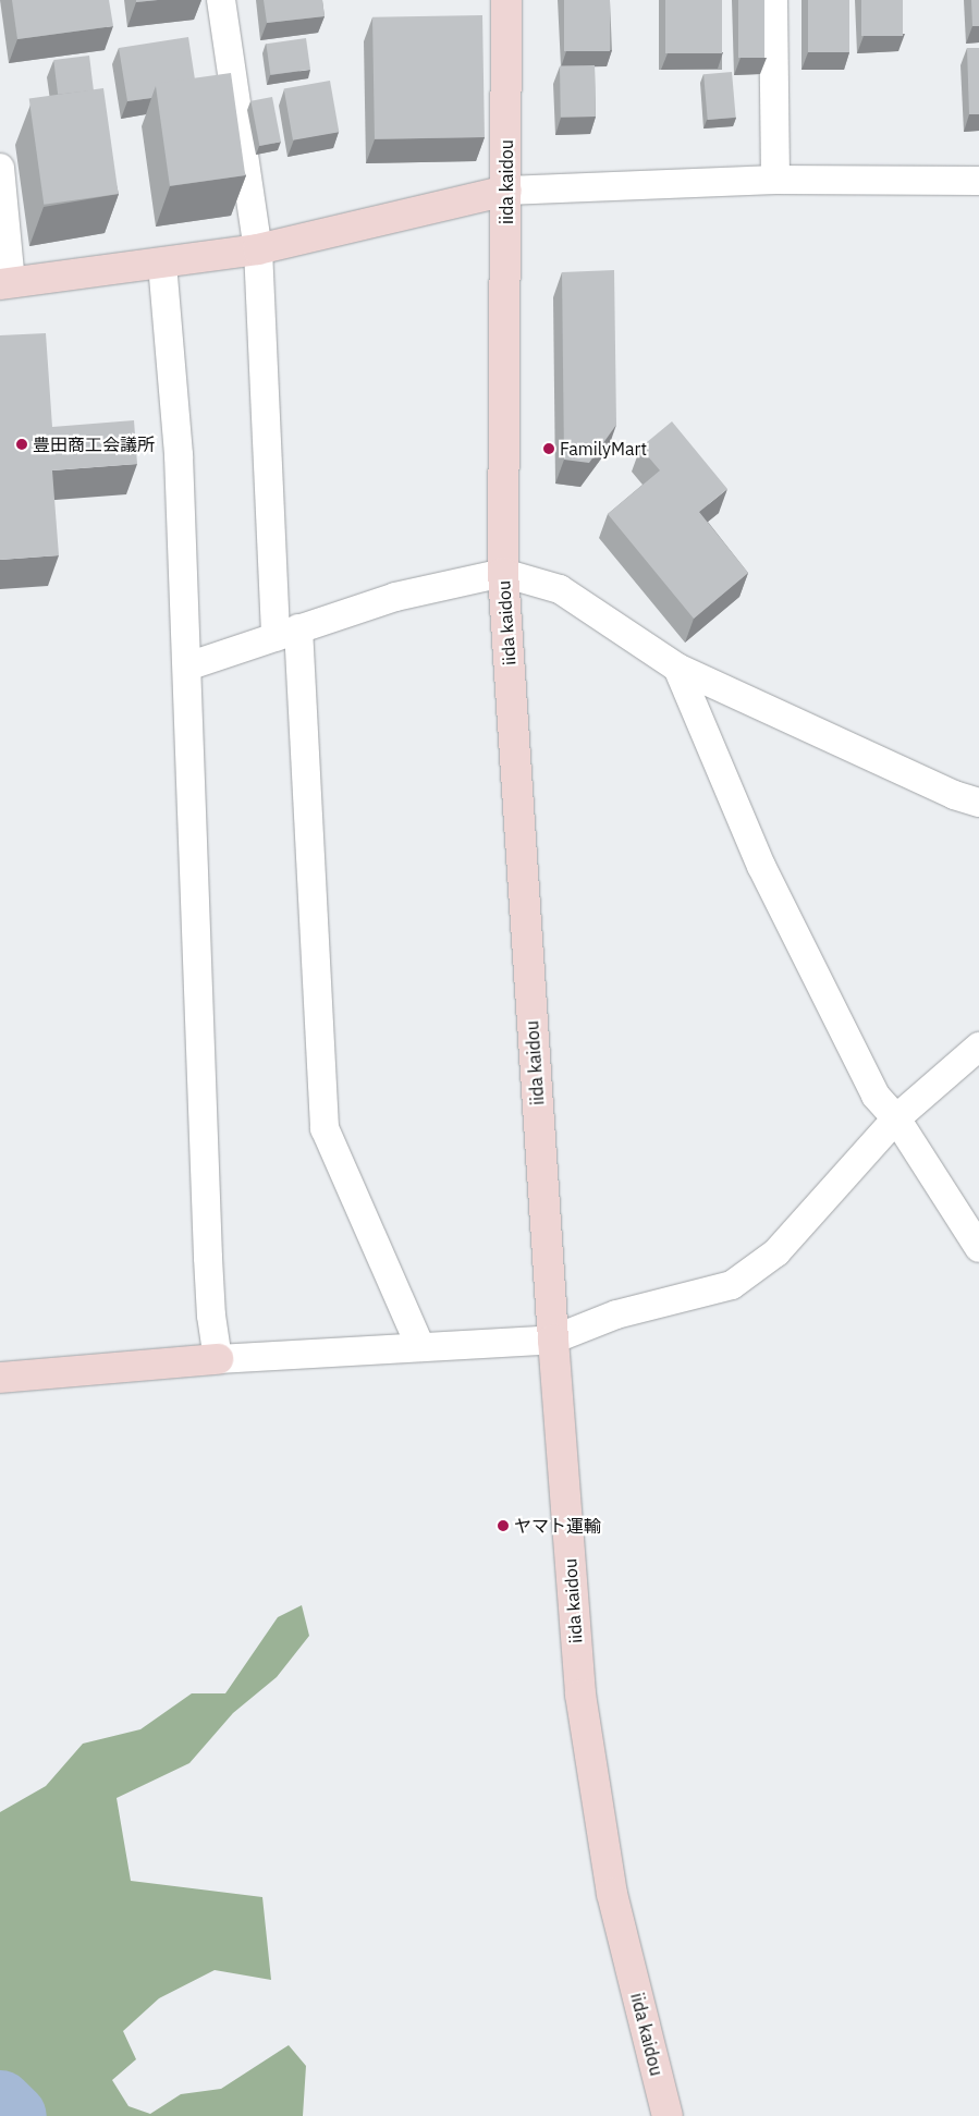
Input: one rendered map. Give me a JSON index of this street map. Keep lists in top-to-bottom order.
{
  "streets": {
    "main road": ["iida kaidou"]
  },
  "places": ["豊田商工会議所", "FamilyMart", "ヤマト運輸"]
}
